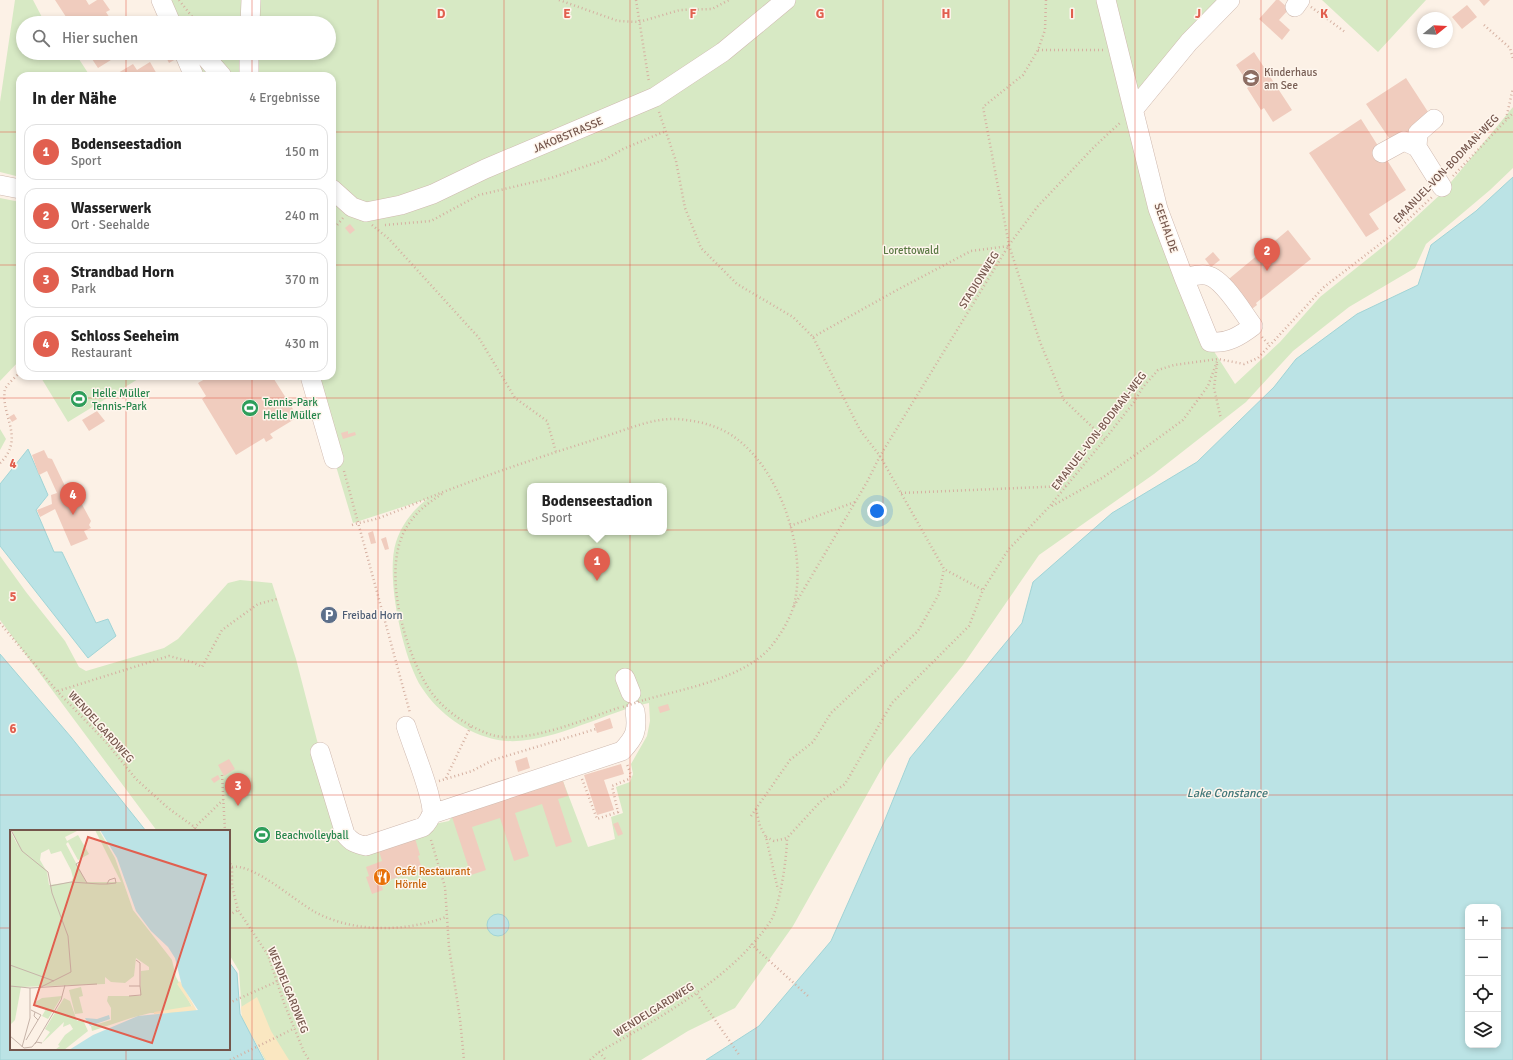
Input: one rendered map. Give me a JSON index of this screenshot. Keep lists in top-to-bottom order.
{
  "streets": {
    "street": ["JAKOBSTRASSE", "SEEHALDE"],
    "path": ["EMANUEL-VON-BODMAN-WEG", "STADIONWEG", "WENDELGARDWEG"]
  },
  "crossings": [
    ["EMANUEL-VON-BODMAN-WEG", "WENDELGARDWEG"],
    ["SEEHALDE", "STADIONWEG"]
  ],
  "water": ["Lake Constance"],
  "parks": ["Lorettowald"],
  "places": {
    "school or university": ["Kinderhaus am See"],
    "sports": ["Helle Müller Tennis-Park", "Tennis-Park Helle Müller", "Beachvolleyball"],
    "parking": ["Freibad Horn"],
    "restaurant": ["Café Restaurant Hörnle"]
  },
  "north": "right",
  "page": {
    "search": "Hier suchen",
    "heading": ["In der Nähe", "4 Ergebnisse"],
    "list": [
      {
        "mark": "1",
        "name": "Bodenseestadion",
        "note": "Sport",
        "value": "150 m"
      },
      {
        "mark": "2",
        "name": "Wasserwerk",
        "note": "Ort · Seehalde",
        "value": "240 m"
      },
      {
        "mark": "3",
        "name": "Strandbad Horn",
        "note": "Park",
        "value": "370 m"
      },
      {
        "mark": "4",
        "name": "Schloss Seeheim",
        "note": "Restaurant",
        "value": "430 m"
      }
    ],
    "pins": [
      "2",
      "4",
      "1",
      "3"
    ],
    "popup": ["Bodenseestadion", "Sport"],
    "map_buttons": ["+", "−"]
  },
  "grid": {
    "columns": [
      "D",
      "E",
      "F",
      "G",
      "H",
      "I",
      "J",
      "K"
    ],
    "rows": ["4", "5", "6"]
  }
}
